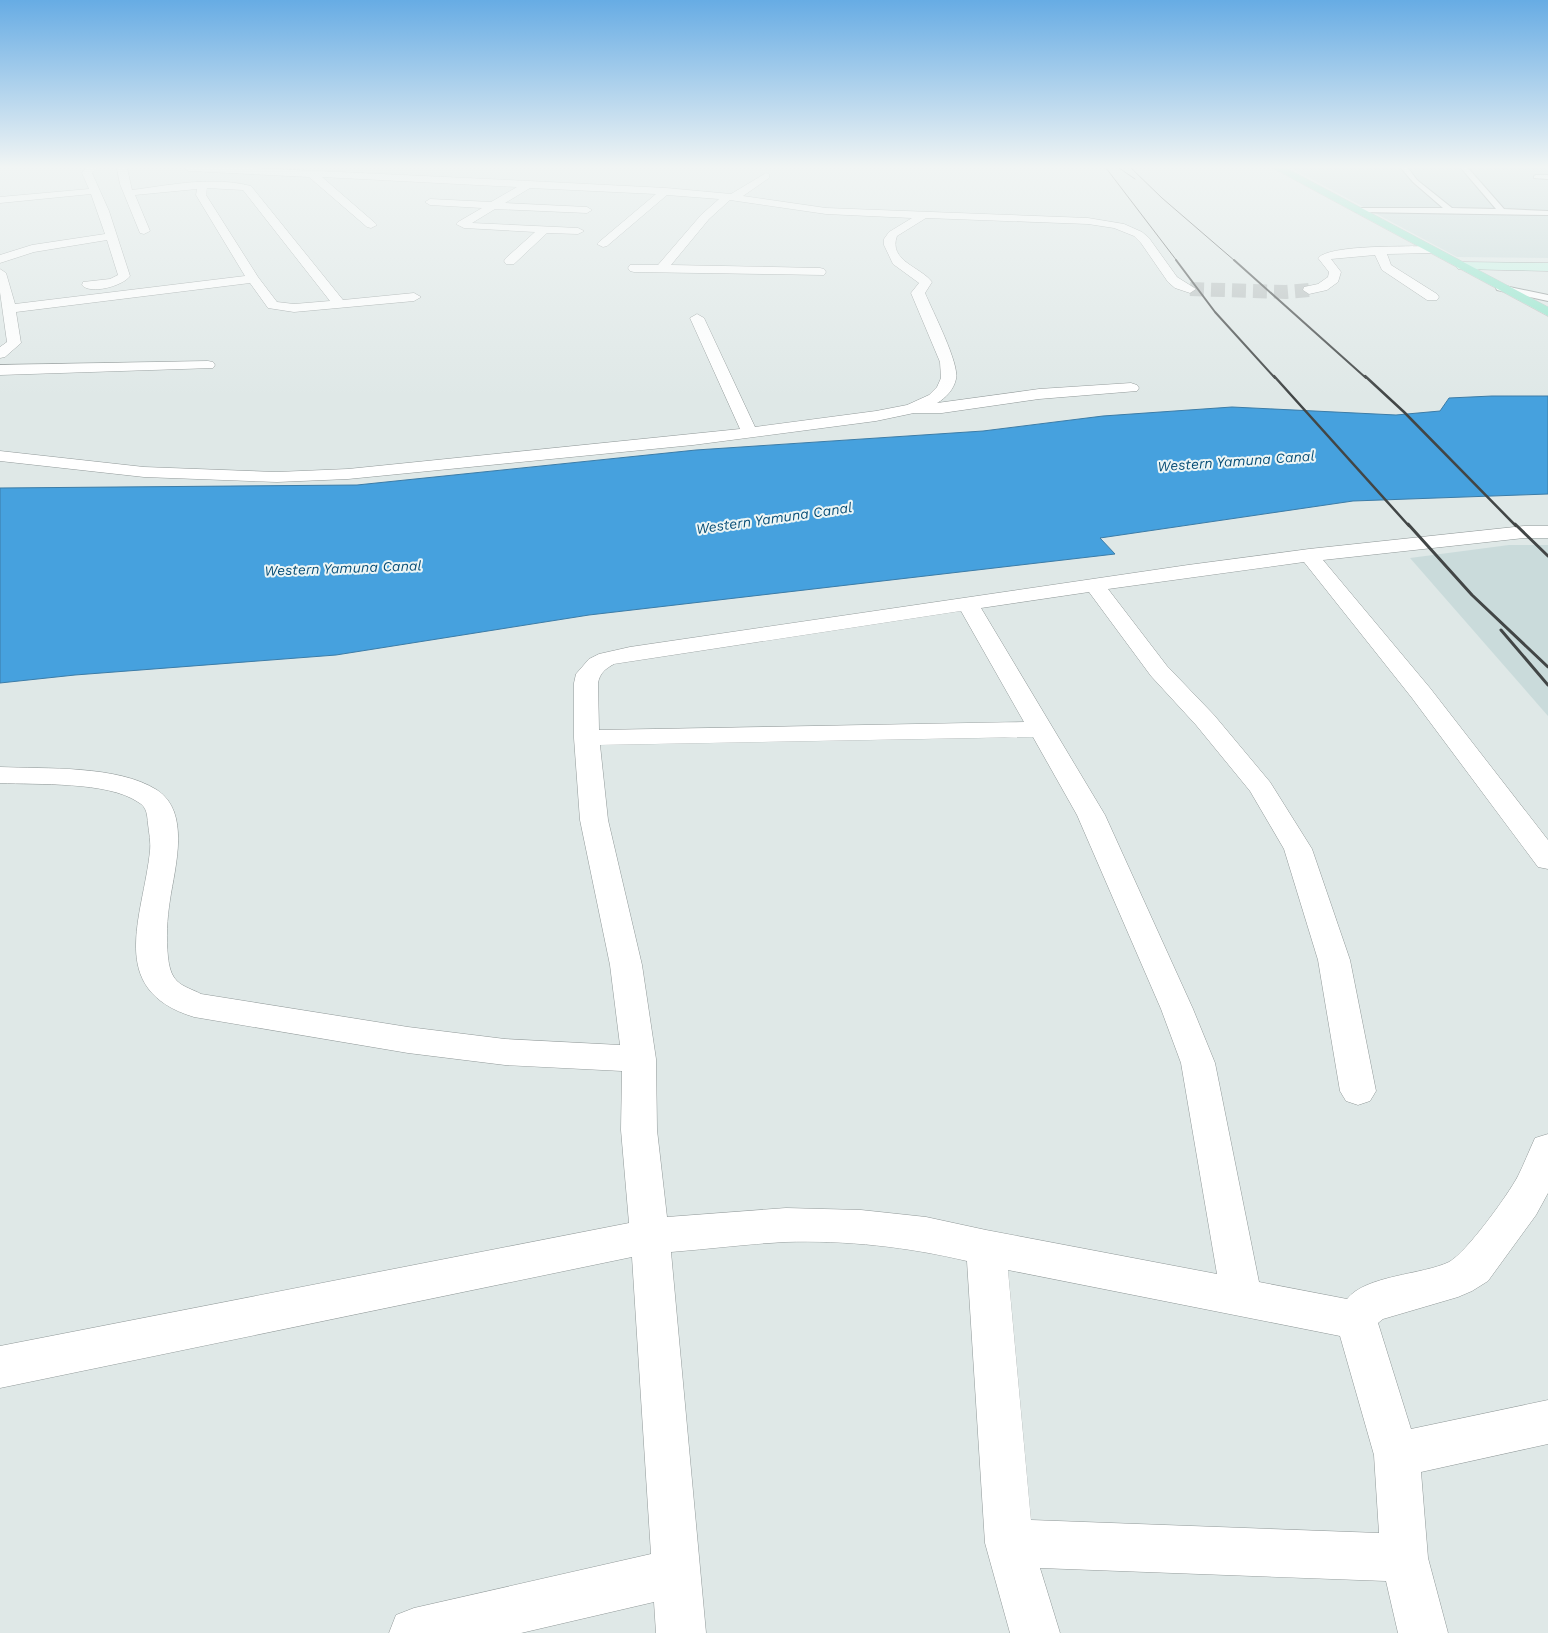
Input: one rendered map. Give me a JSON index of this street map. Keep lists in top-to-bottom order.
{
  "water": ["Western Yamuna Canal"]
}
